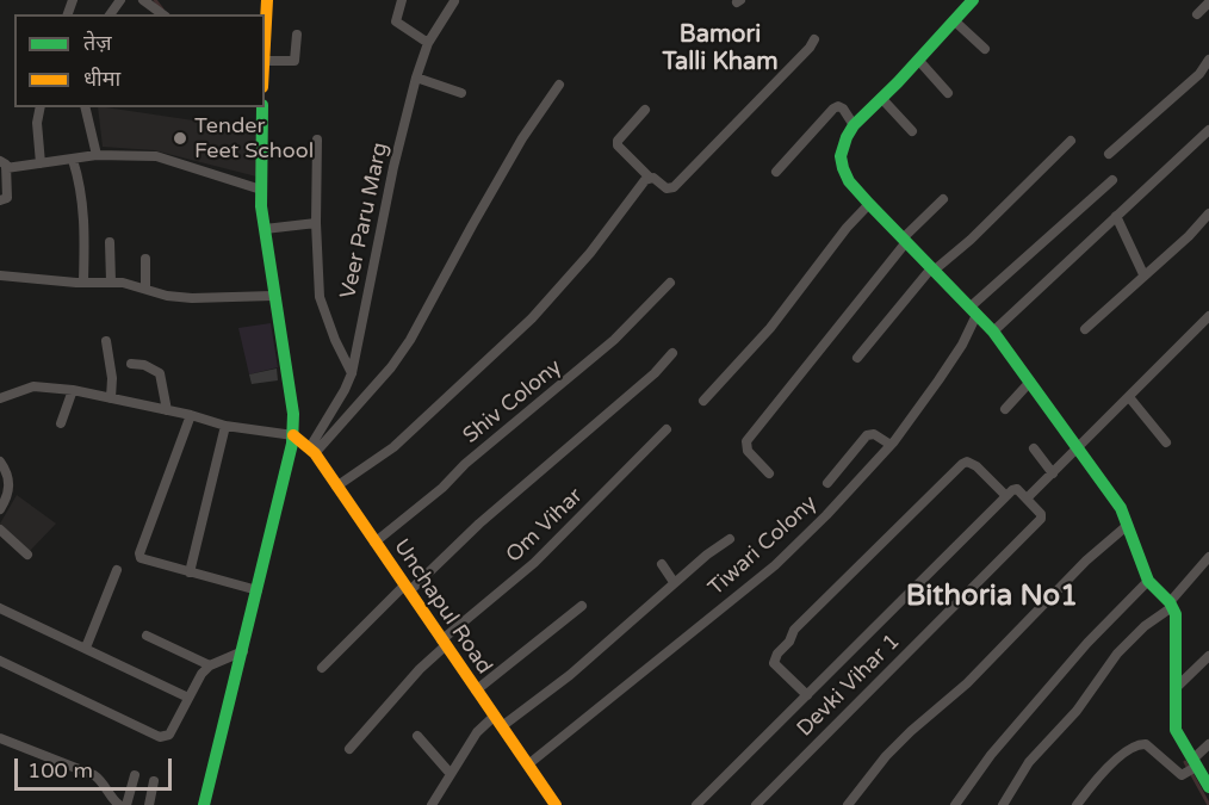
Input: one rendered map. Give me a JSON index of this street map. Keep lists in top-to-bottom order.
{
  "streets": {
    "street": [
      "Veer Paru Marg",
      "Shiv Colony",
      "Om Vihar",
      "Tiwari Colony",
      "Unchapul Road",
      "Devki Vihar 1"
    ]
  },
  "crossings": [
    ["Veer Paru Marg", "Unchapul Road"],
    ["Shiv Colony", "Unchapul Road"],
    ["Om Vihar", "Unchapul Road"],
    ["Tiwari Colony", "Unchapul Road"]
  ],
  "districts": ["Bamori Talli Kham", "Bithoria No1"],
  "places": ["Tender Feet School"],
  "legend": ["तेज़", "धीमा"],
  "scale_bar": "100 m"
}
